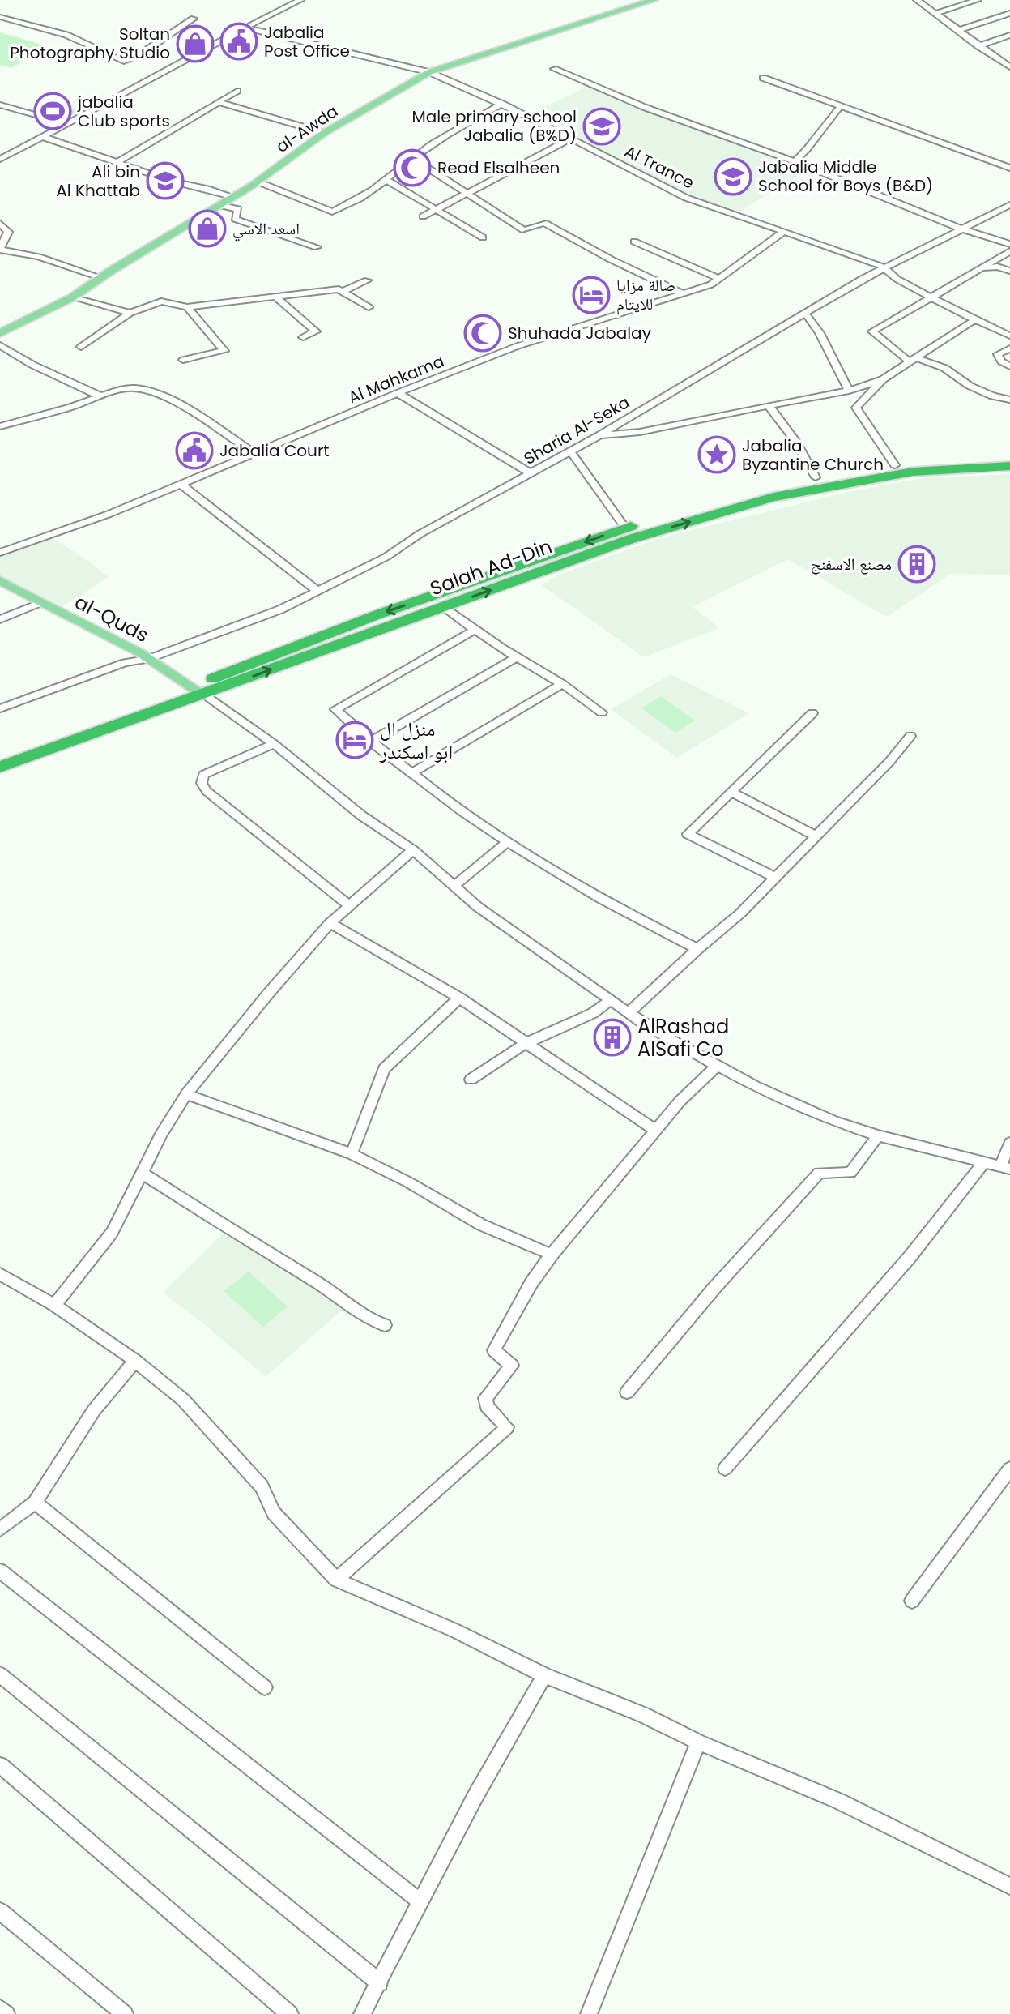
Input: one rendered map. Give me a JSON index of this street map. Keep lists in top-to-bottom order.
{
  "streets": {
    "highway": ["Salah Ad-Din"],
    "main road": ["al-Awda", "al-Quds"],
    "street": ["Al Trance", "Al Mahkama", "Sharia Al-Seka"]
  },
  "crossings": [
    ["al-Awda", "Al Trance"],
    ["Al Trance", "Al Mahkama"],
    ["Al Trance", "Sharia Al-Seka"],
    ["Sharia Al-Seka", "al-Quds"],
    ["Salah Ad-Din", "al-Quds"]
  ],
  "places": {
    "public building": ["Jabalia Post Office", "Jabalia Court"],
    "shop": ["Soltan Photography Studio", "اسعد الاسي"],
    "sports": ["jabalia Club sports"],
    "school or university": ["Male primary school Jabalia (B%D)", "Jabalia Middle School for Boys (B&D)", "Ali bin Al Khattab"],
    "mosque": ["Read Elsalheen", "Shuhada Jabalay"],
    "hotel": ["صالة مزايا للايتام", "منزل ال ابو اسكندر"],
    "place": ["Jabalia Byzantine Church"],
    "building": ["مصنع الاسفنج", "AlRashad AlSafi Co"]
  }
}
